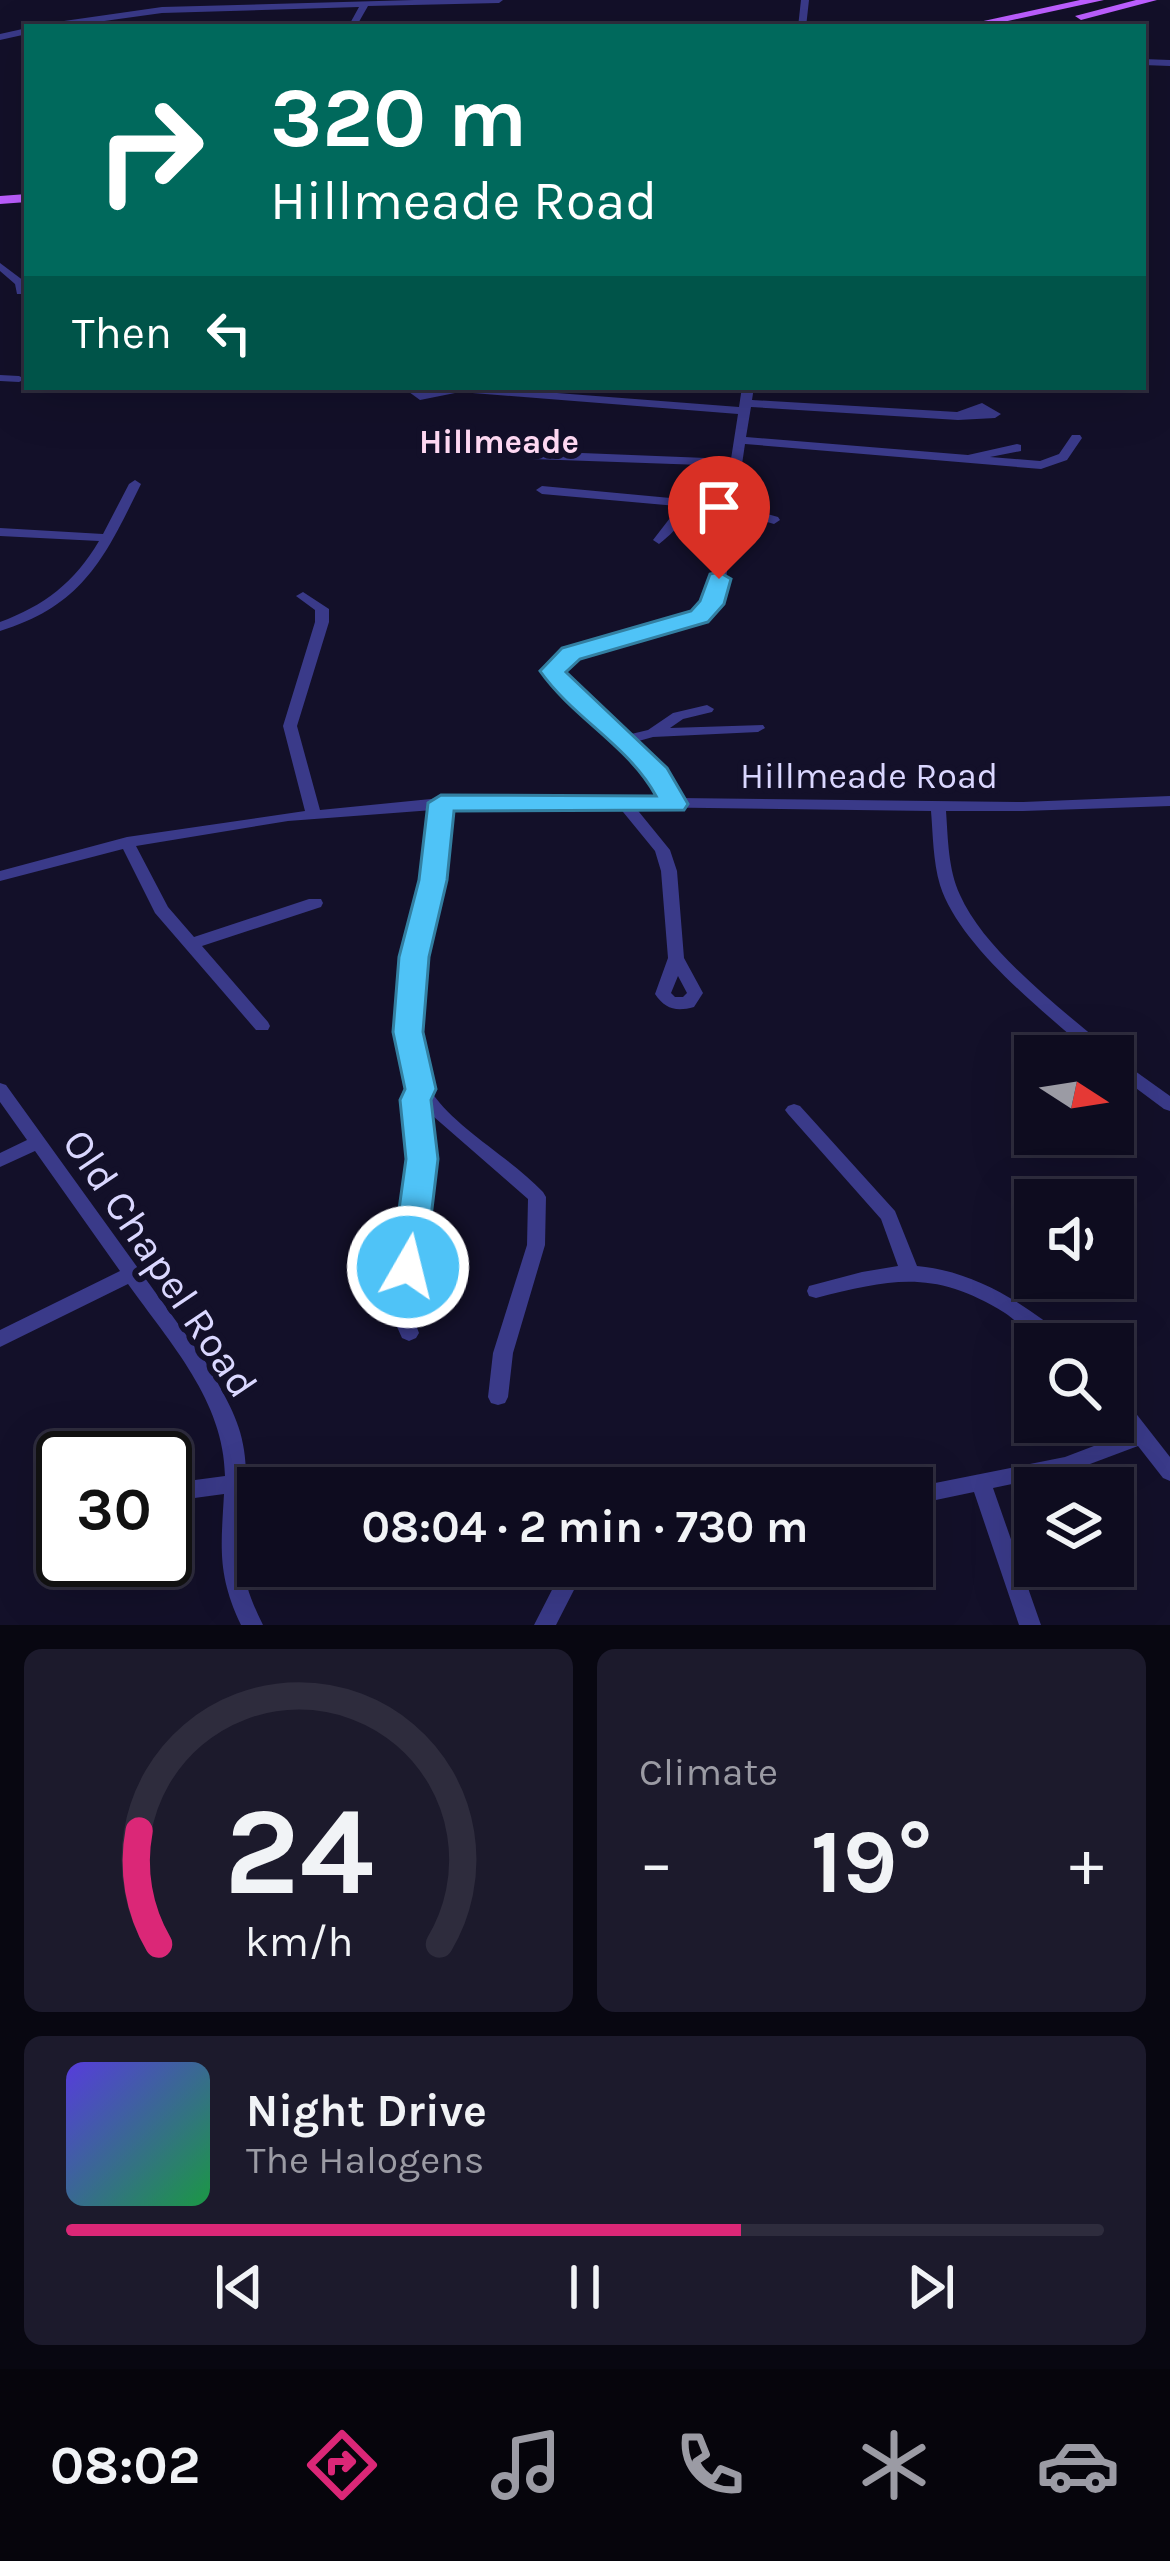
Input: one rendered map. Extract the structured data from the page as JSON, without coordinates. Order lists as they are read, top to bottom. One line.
{"streets":{"street":["Hillmeade Road","Old Chapel Road"]},"districts":["Hillmeade"],"north":"right","page":{"turn":["320 m","Hillmeade Road"],"then":"Then","limit":"30","trip":"08:04 · 2 min · 730 m","tile":"Climate","heat":["−","19°","+"],"song":["Night Drive","The Halogens"],"tabs":"08:02","gauge":["24","km/h"]}}
